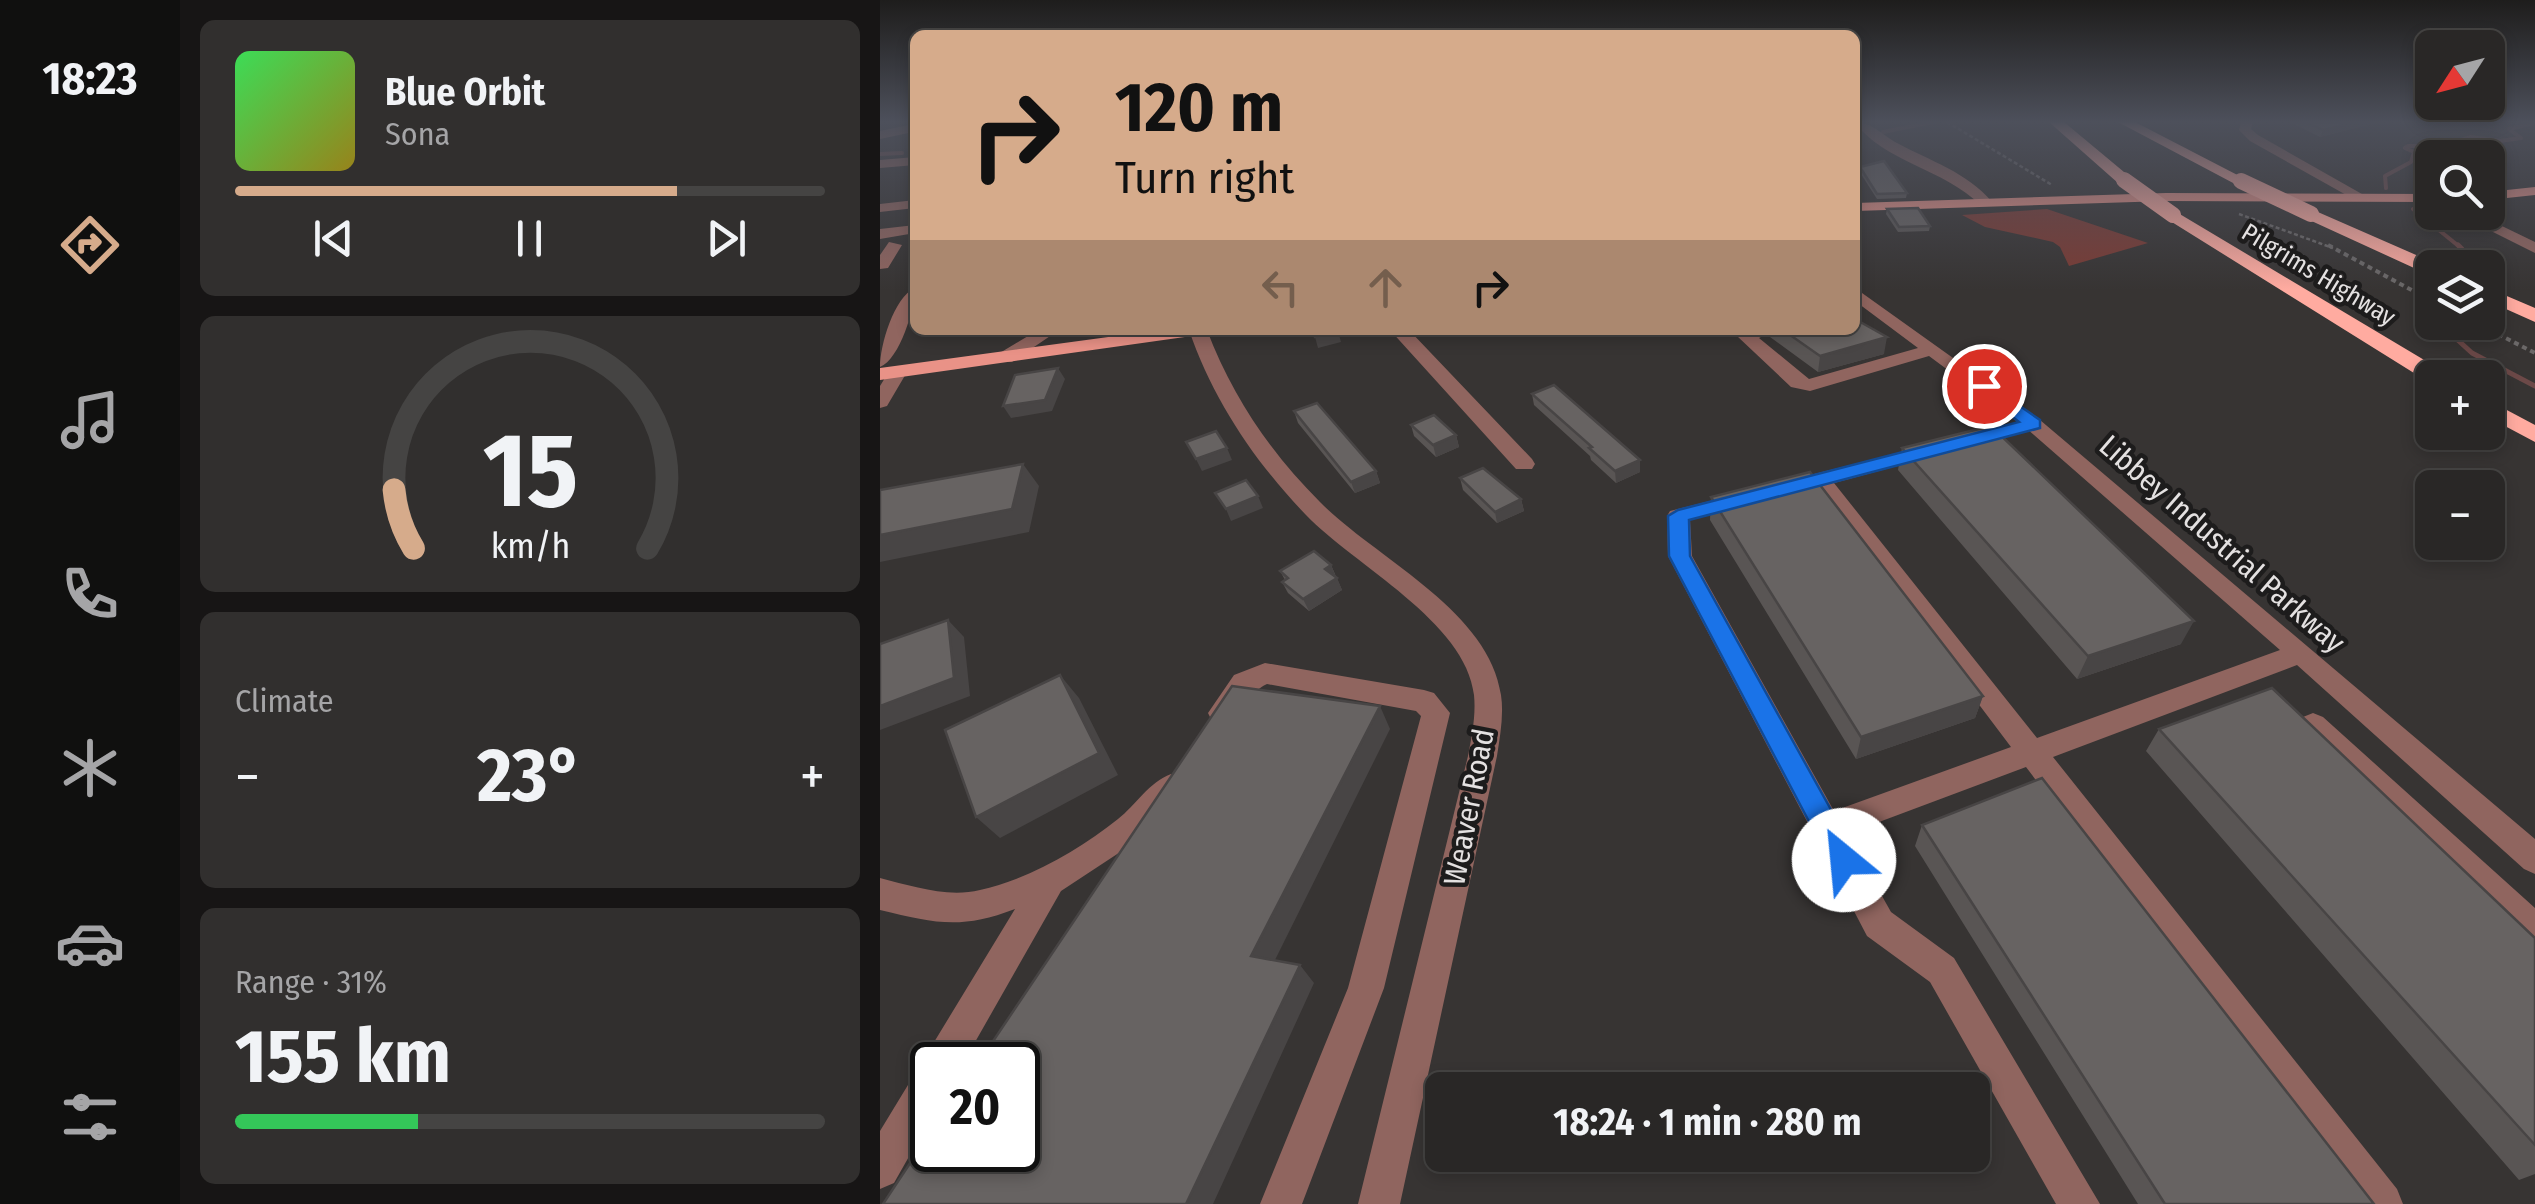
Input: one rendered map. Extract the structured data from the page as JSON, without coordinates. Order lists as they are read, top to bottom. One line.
{"streets":{"highway":["Pilgrims Highway"],"street":["Libbey Industrial Parkway","Weaver Road"]},"north":"bottom left","page":{"tabs":"18:23","map_buttons":["+","−"],"turn":["120 m","Turn right"],"song":["Blue Orbit","Sona"],"tile":["Climate",["Range · 31%","155 km"]],"heat":["−","23°","+"],"limit":"20","trip":"18:24 · 1 min · 280 m","gauge":["15","km/h"]}}
